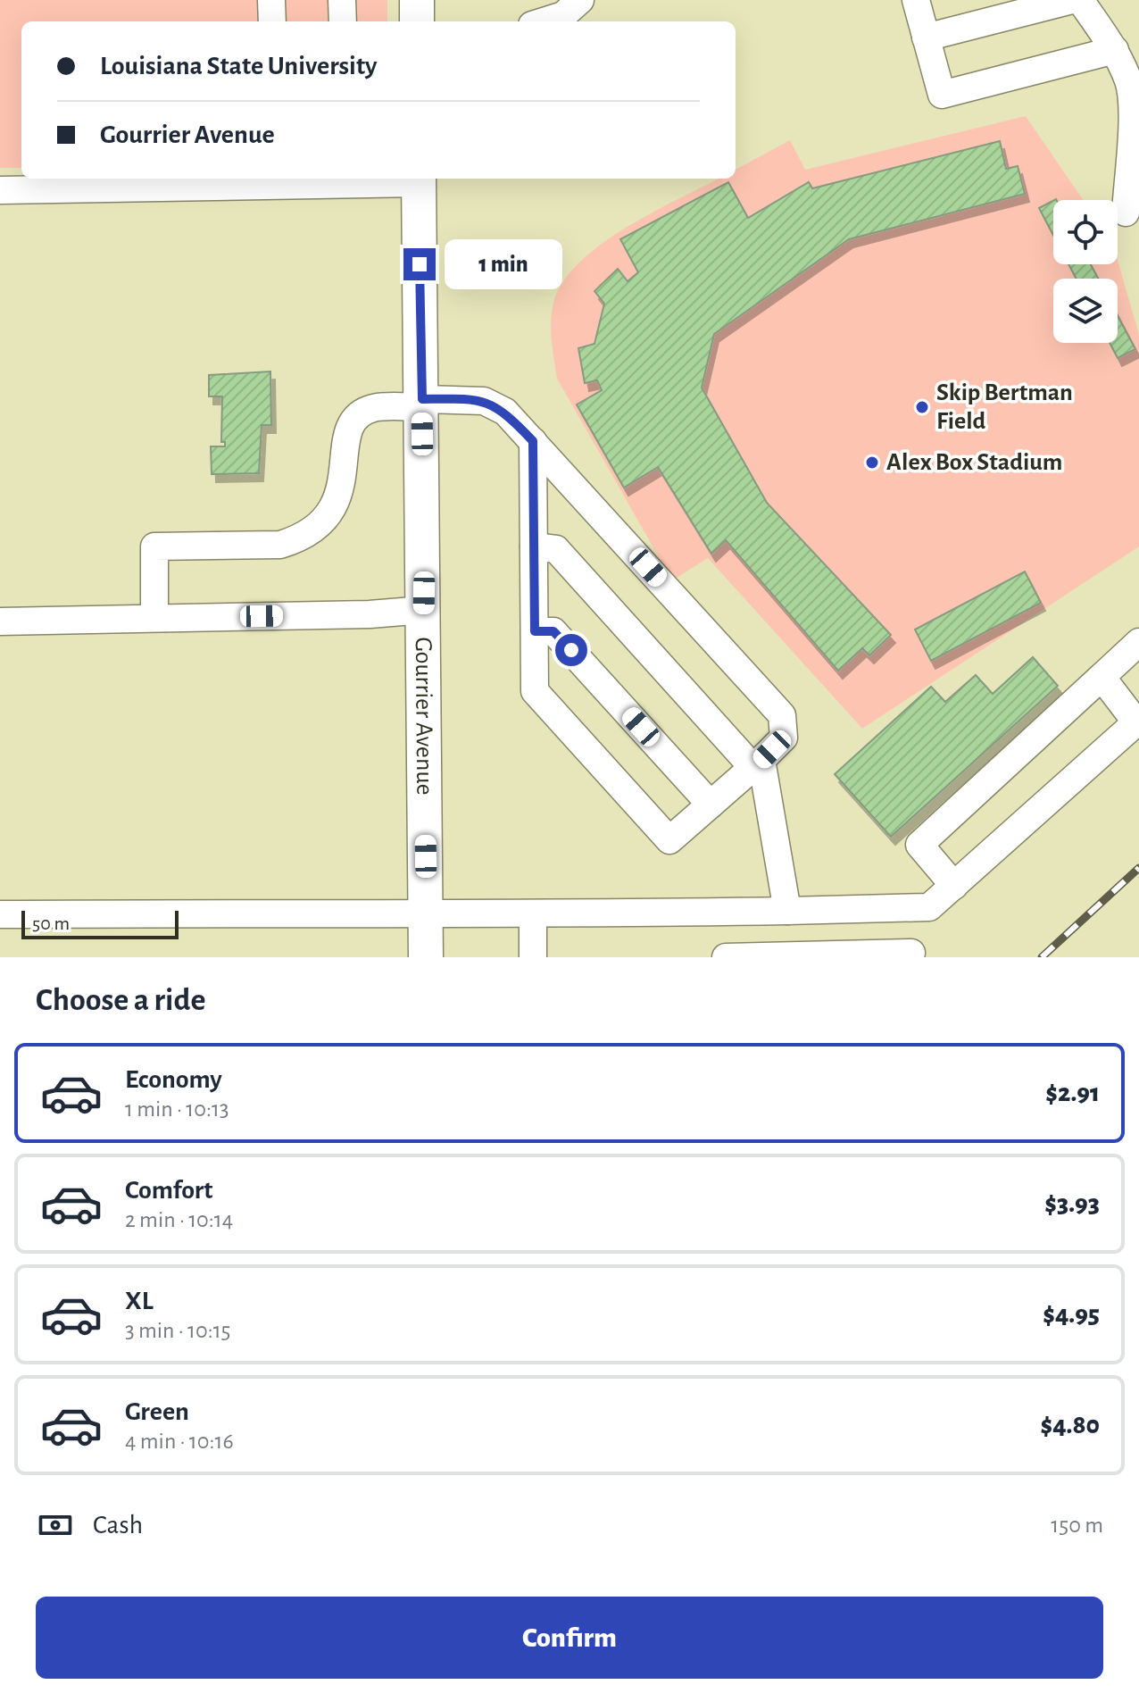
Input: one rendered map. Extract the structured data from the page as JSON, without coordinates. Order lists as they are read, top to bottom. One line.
{"streets":{"main road":["Gourrier Avenue"]},"places":["Skip Bertman Field","Alex Box Stadium"],"scale_bar":"50 m","page":{"banner":["Louisiana State University","Gourrier Avenue"],"bubble":"1 min","scale":"50 m","heading":"Choose a ride","list":[{"name":"Economy","note":"1 min · 10:13","value":"$2.91"},{"name":"Comfort","note":"2 min · 10:14","value":"$3.93"},{"name":"XL","note":"3 min · 10:15","value":"$4.95"},{"name":"Green","note":"4 min · 10:16","value":"$4.80"}],"pay":["Cash","150 m"],"buttons":"Confirm"}}
